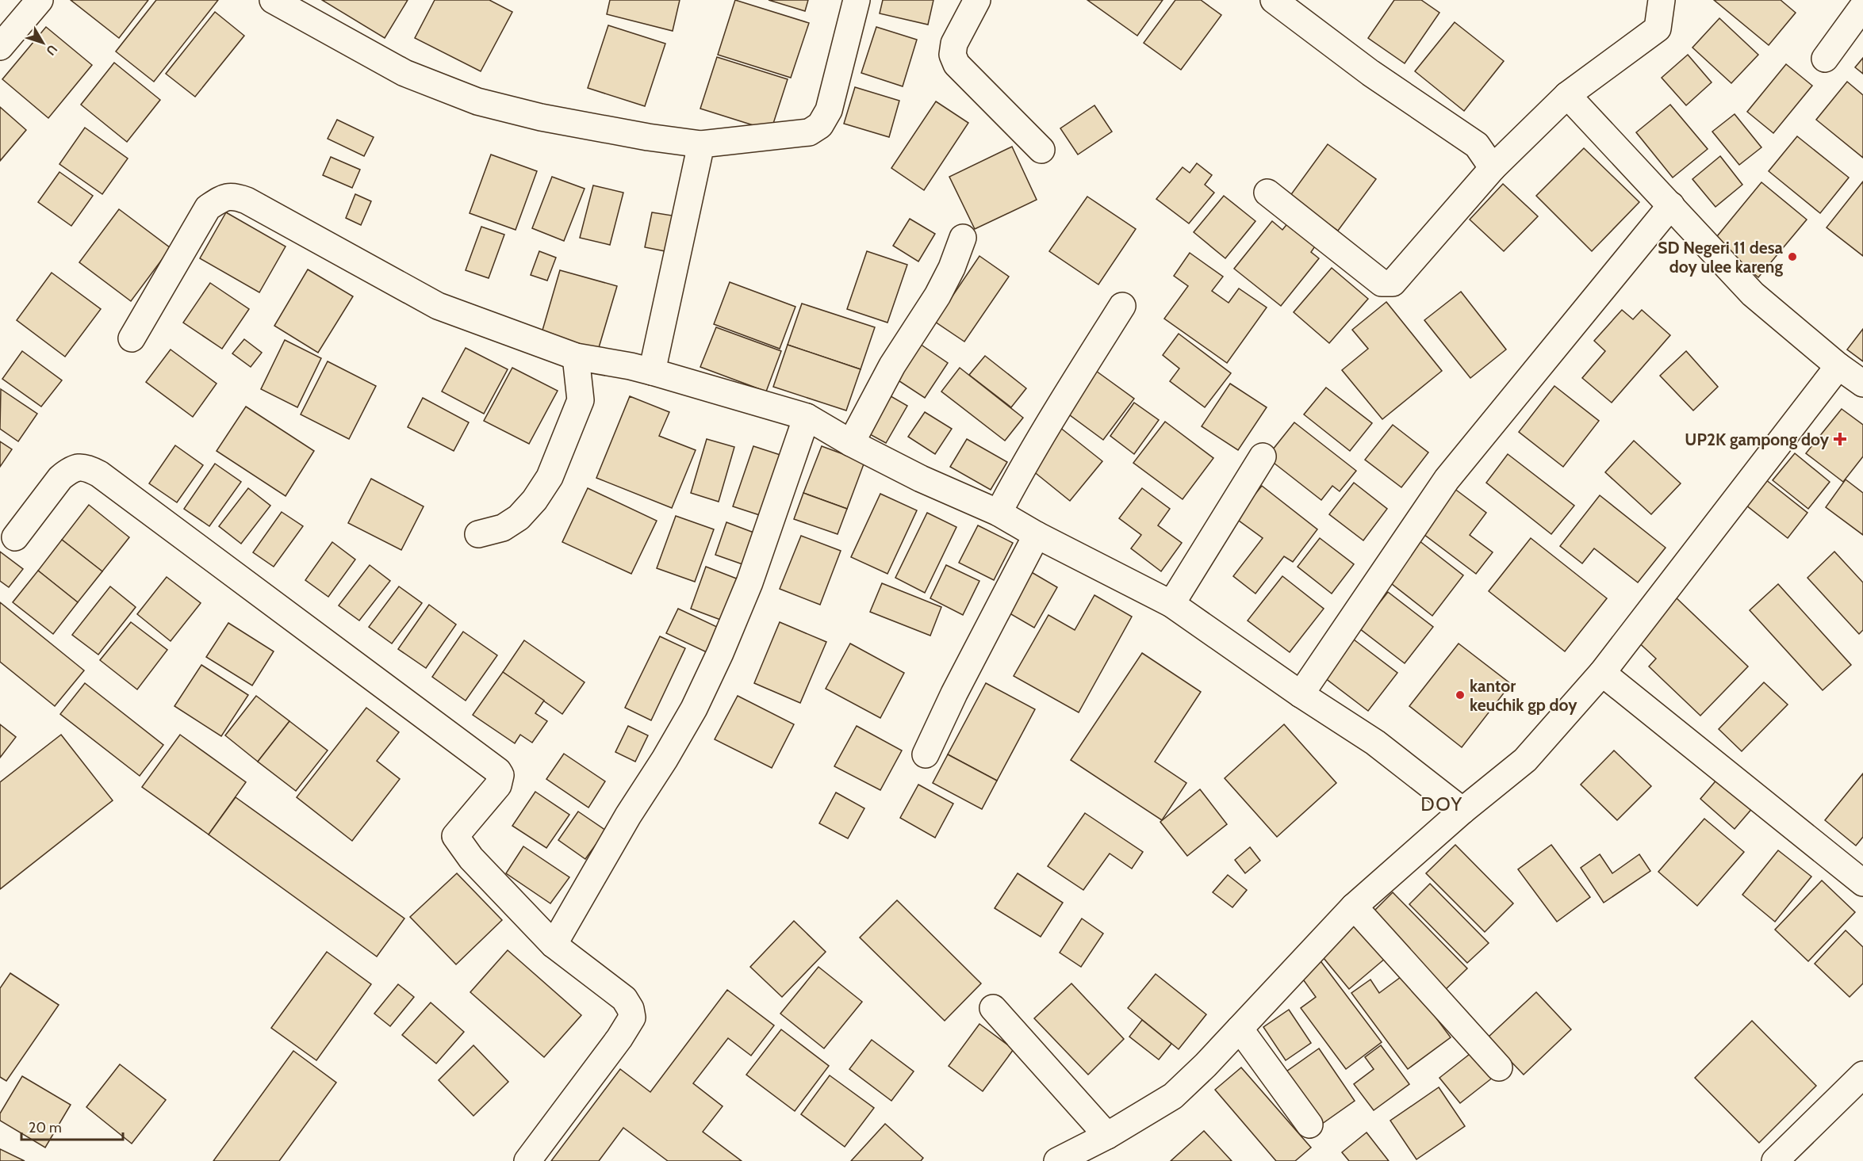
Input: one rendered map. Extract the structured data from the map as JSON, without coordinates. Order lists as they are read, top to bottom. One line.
{"districts":["DOY"],"places":{"other":["SD Negeri 11 desa doy ulee kareng","kantor keuchik gp doy"],"health":["UP2K gampong doy"]},"scale_bar":"20 m","north":"bottom right"}
